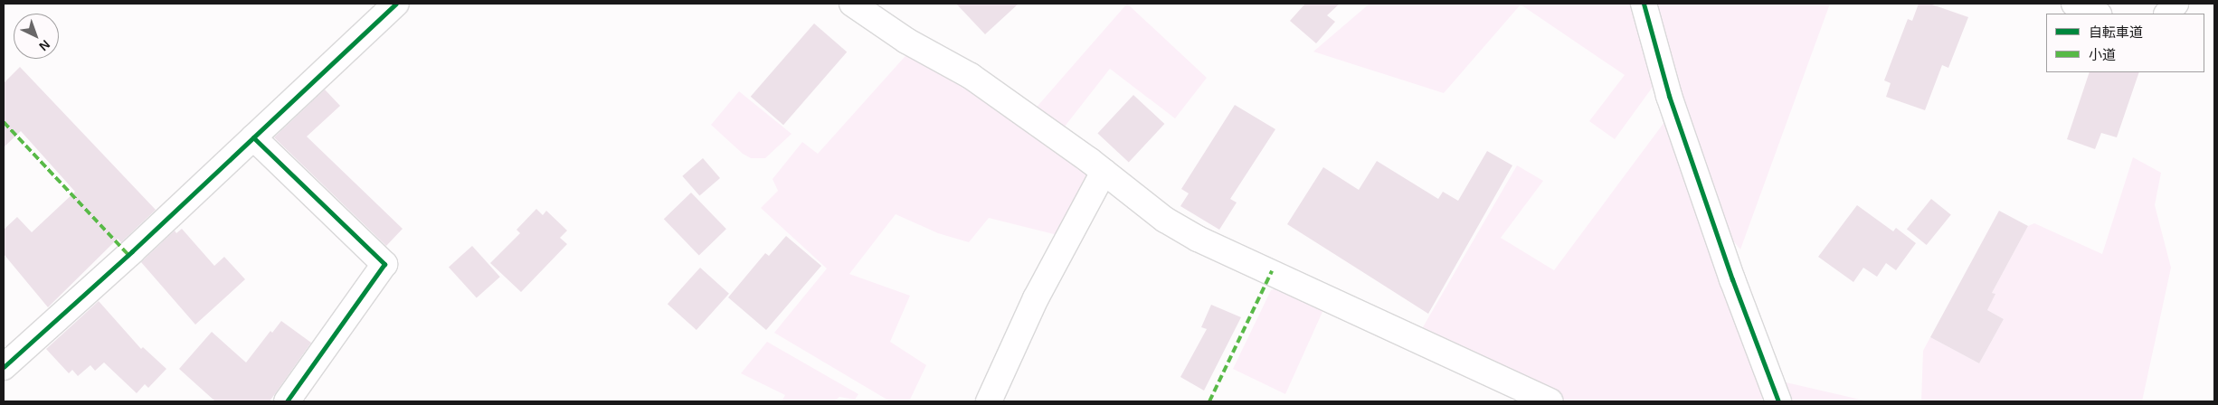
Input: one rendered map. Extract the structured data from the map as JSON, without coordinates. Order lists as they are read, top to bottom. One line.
{"legend":["自転車道","小道"],"north":"bottom right"}
